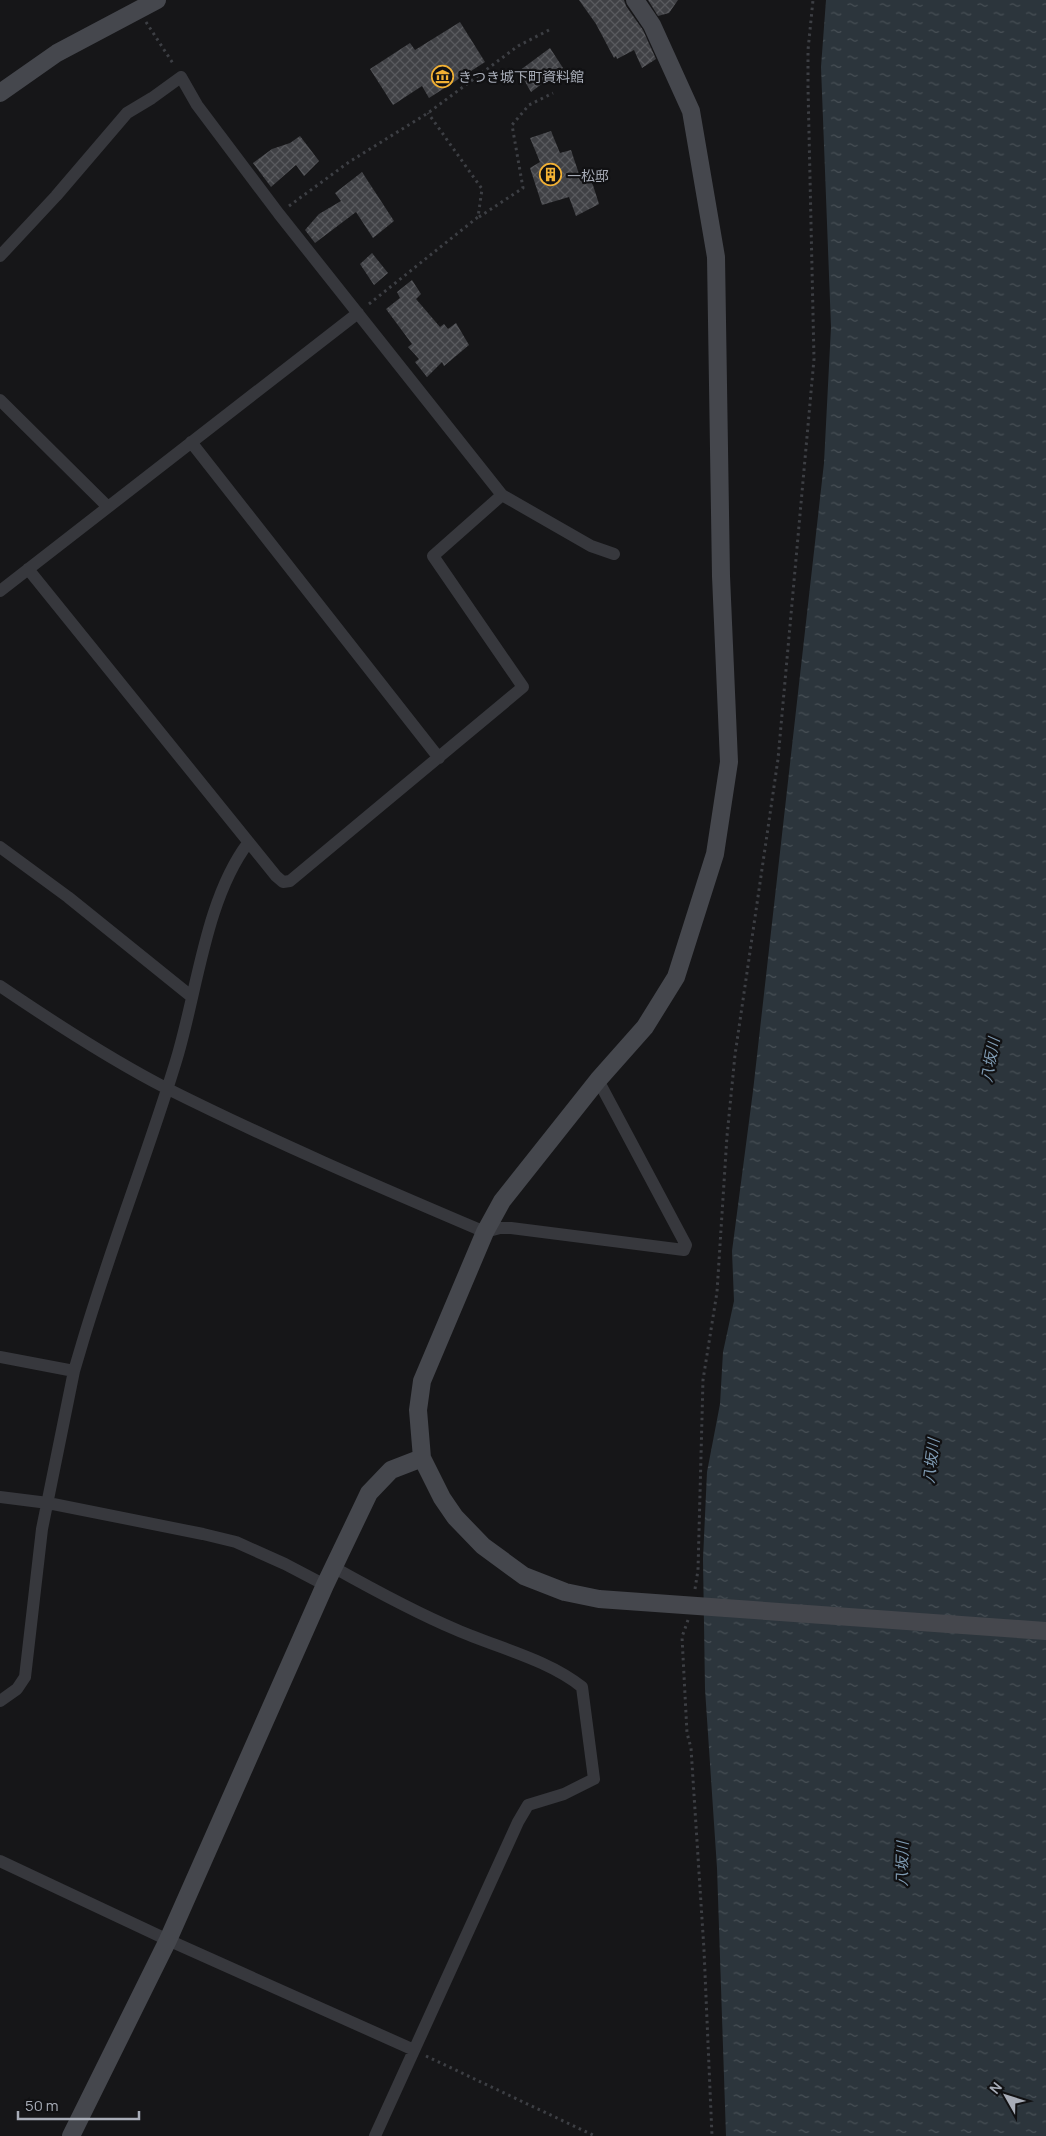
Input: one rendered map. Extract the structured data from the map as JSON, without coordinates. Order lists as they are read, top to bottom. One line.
{"water":["八坂川"],"places":{"museum":["きつき城下町資料館"],"building":["一松邸"]},"scale_bar":"50 m","north":"top left"}
